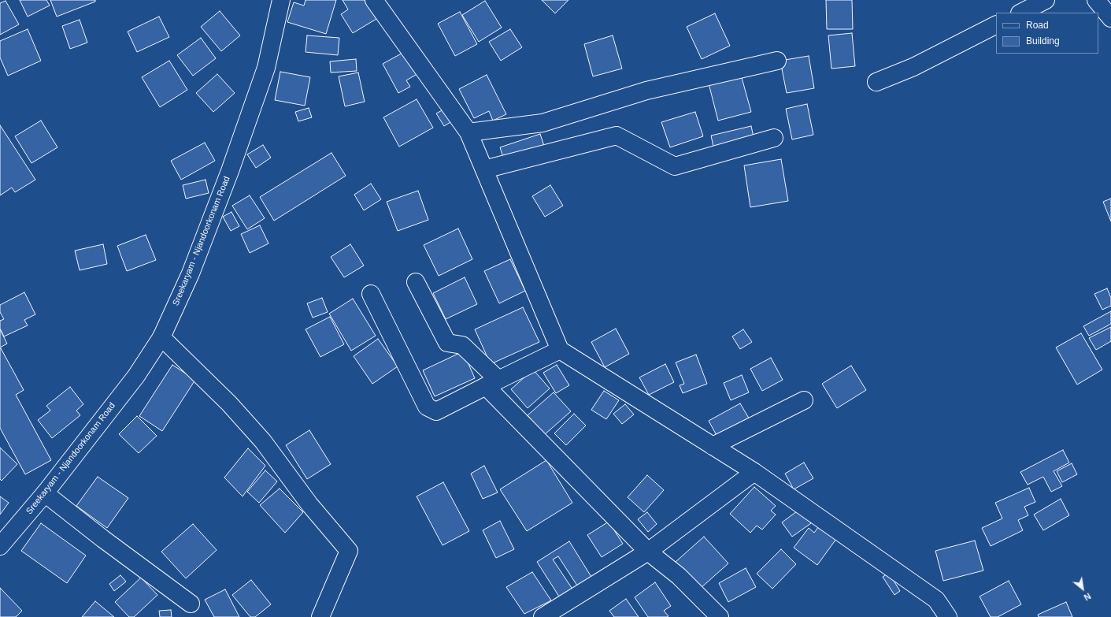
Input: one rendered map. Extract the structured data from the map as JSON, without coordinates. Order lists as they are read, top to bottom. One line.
{"streets":{"street":["Sreekaryam - Njandoorkonam Road"]},"legend":["Road","Building"],"north":"bottom right"}
